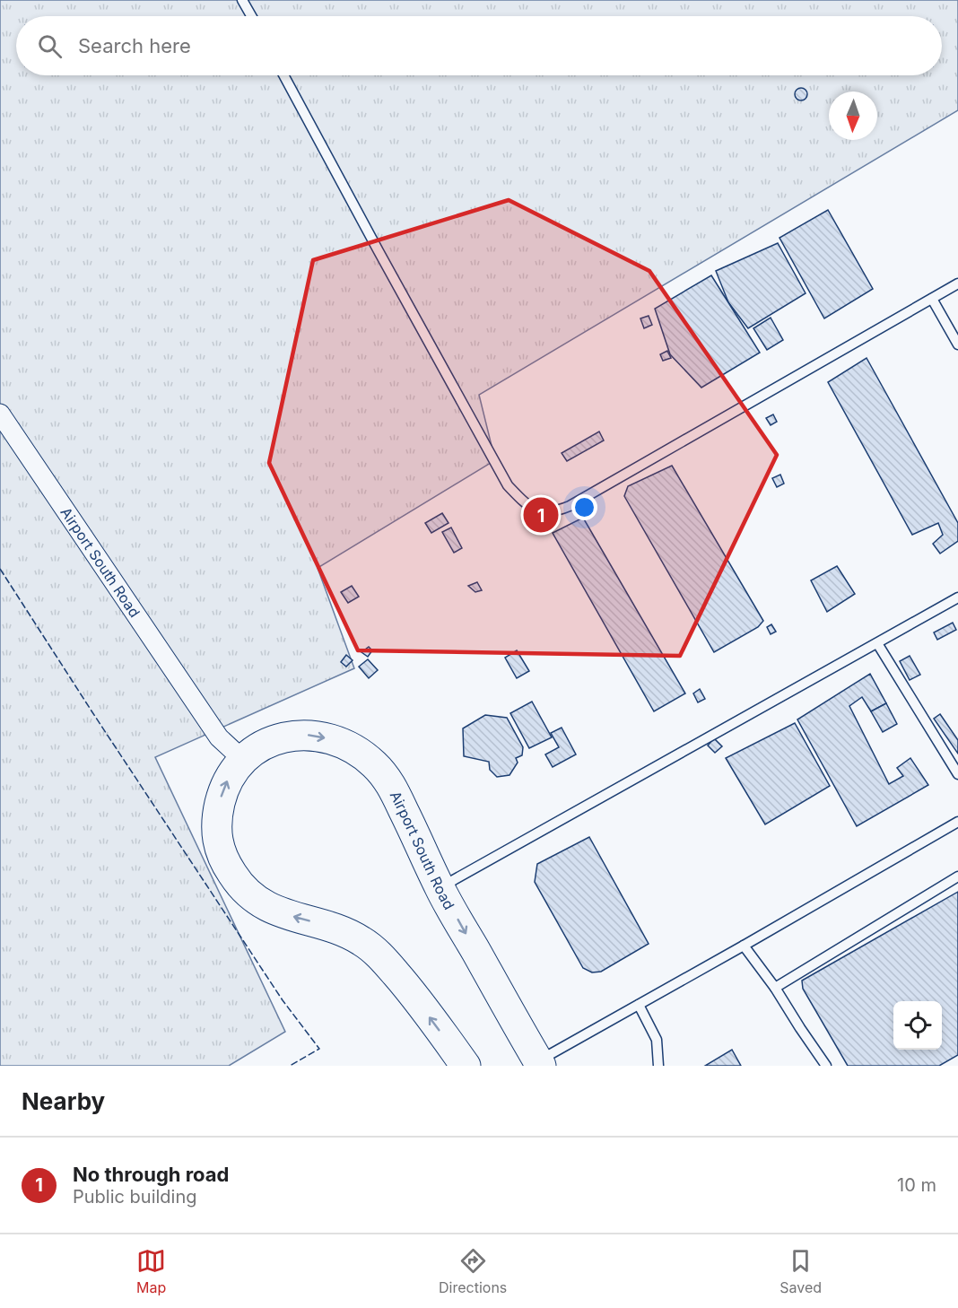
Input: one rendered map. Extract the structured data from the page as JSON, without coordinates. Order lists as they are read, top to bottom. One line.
{"streets":{"main road":["Airport South Road"]},"one_way":["Airport South Road"],"north":"bottom","page":{"search":"Search here","pins":"1","heading":"Nearby","list":[{"mark":"1","name":"No through road","note":"Public building","value":"10 m"}],"nav":["Map","Directions","Saved"]}}
